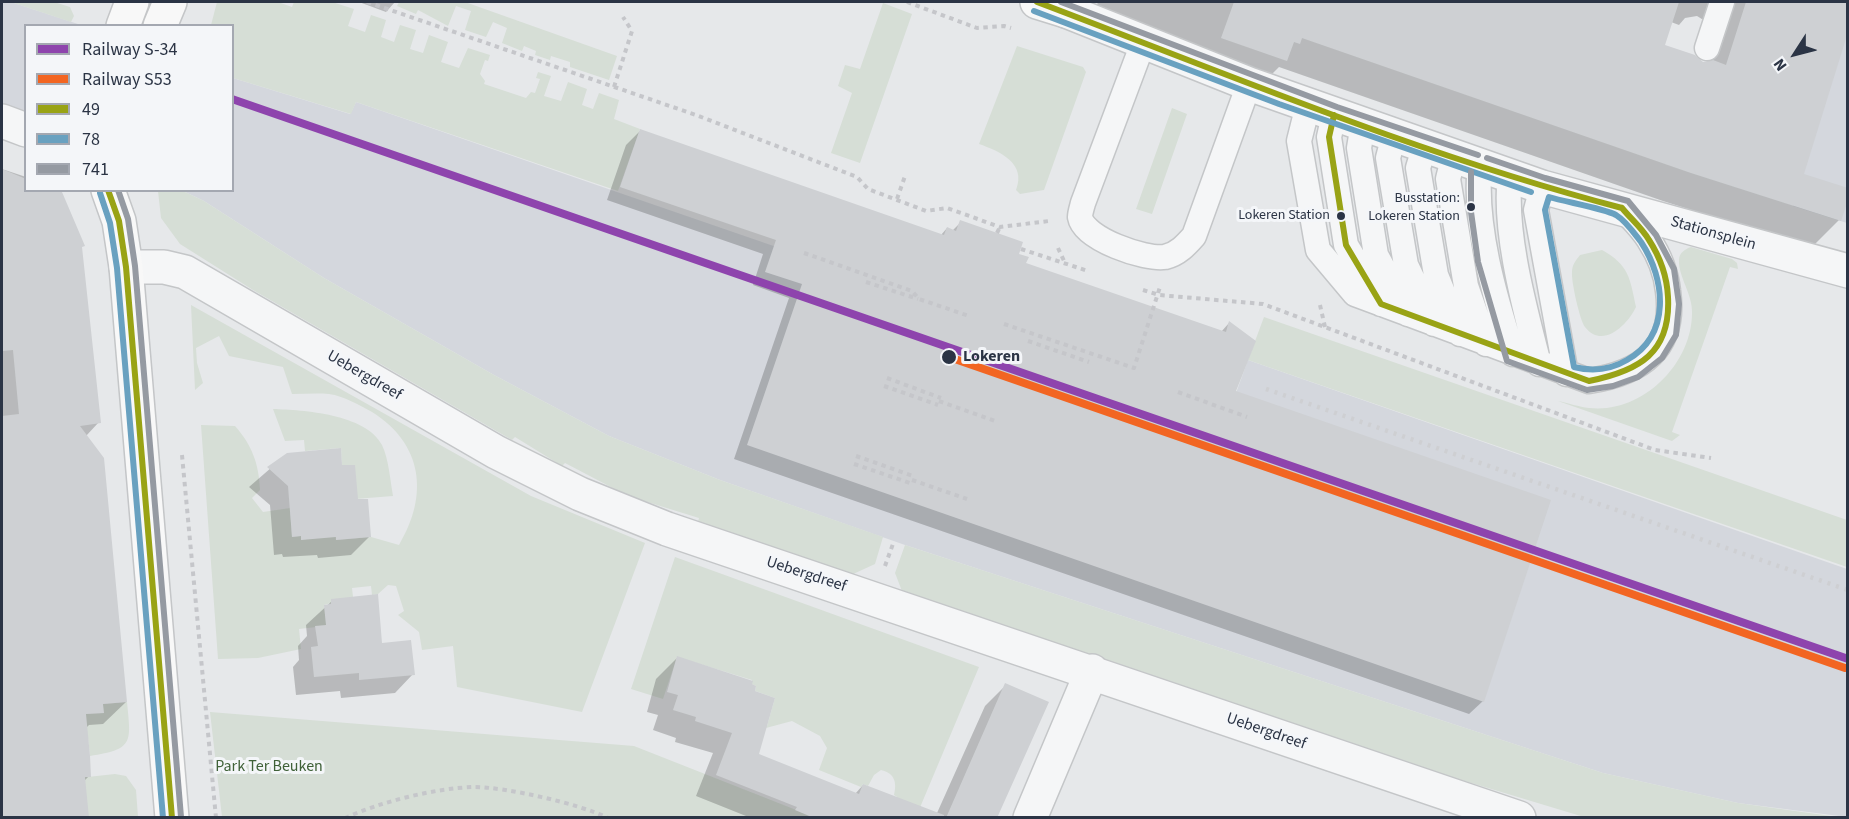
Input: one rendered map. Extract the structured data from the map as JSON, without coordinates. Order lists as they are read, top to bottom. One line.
{"streets":{"street":["Stationsplein","Uebergdreef"]},"parks":["Park Ter Beuken"],"places":["Busstation: Lokeren Station","Lokeren Station","Lokeren"],"lines":["transit line 49","transit line 741","transit line 78","rail line S-34","rail line S53"],"legend":["Railway S-34","Railway S53","49","78","741"],"north":"bottom left"}
